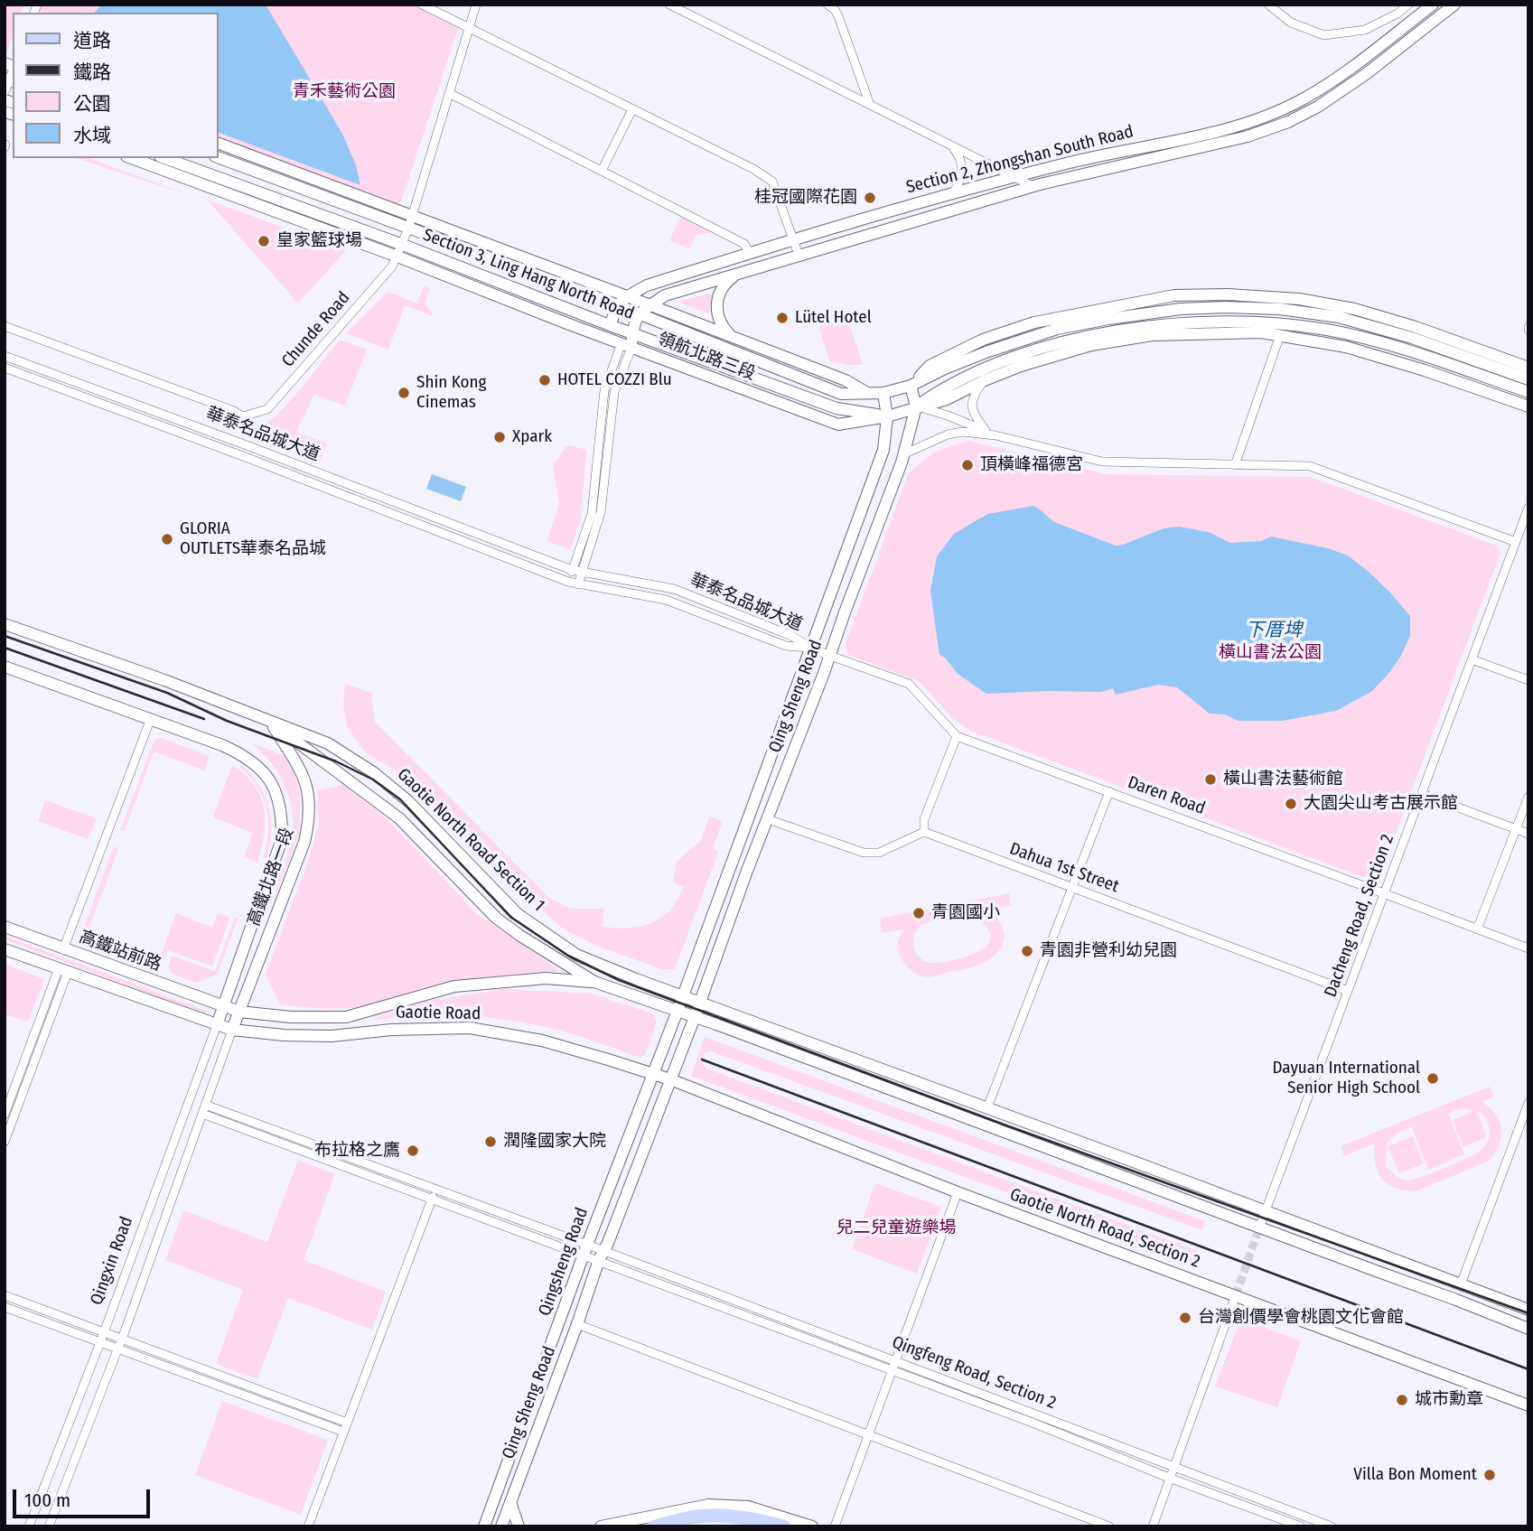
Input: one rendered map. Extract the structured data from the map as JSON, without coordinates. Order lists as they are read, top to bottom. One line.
{"streets":{"street":["Section 2, Zhongshan South Road","Section 3, Ling Hang North Road","Chunde Road","領航北路三段","華泰名品城大道","Qing Sheng Road","Daren Road","Gaotie North Road Section 1","Dahua 1st Street","高鐵北路一段","Dacheng Road, Section 2","高鐵站前路","Gaotie Road","Gaotie North Road, Section 2","Qingxin Road","Qingsheng Road","Qingfeng Road, Section 2"]},"crossings":[["Section 2, Zhongshan South Road","Section 3, Ling Hang North Road"],["Section 2, Zhongshan South Road","領航北路三段"],["Section 3, Ling Hang North Road","Chunde Road"],["Section 3, Ling Hang North Road","領航北路三段"],["Section 3, Ling Hang North Road","Qing Sheng Road"],["Chunde Road","領航北路三段"],["領航北路三段","Qing Sheng Road"],["華泰名品城大道","Qing Sheng Road"],["華泰名品城大道","Daren Road"],["Qing Sheng Road","Daren Road"],["Qing Sheng Road","Gaotie North Road Section 1"],["Qing Sheng Road","Gaotie North Road, Section 2"],["Qing Sheng Road","Qingsheng Road"],["Qing Sheng Road","Qingfeng Road, Section 2"],["Daren Road","Dacheng Road, Section 2"],["Gaotie North Road Section 1","高鐵北路一段"],["Gaotie North Road Section 1","Gaotie Road"],["Gaotie North Road Section 1","Qingsheng Road"],["Dahua 1st Street","Dacheng Road, Section 2"],["高鐵北路一段","高鐵站前路"],["高鐵北路一段","Gaotie Road"],["高鐵北路一段","Qingxin Road"],["高鐵站前路","Qingxin Road"],["Gaotie Road","Qingxin Road"],["Gaotie Road","Qingsheng Road"]],"water":["下厝埤"],"parks":["青禾藝術公園","橫山書法公園","兒二兒童遊樂場"],"places":["桂冠國際花園","皇家籃球場","Lütel Hotel","HOTEL COZZI Blu","Shin Kong Cinemas","Xpark","頂橫峰福德宮","GLORIA OUTLETS華泰名品城","橫山書法藝術館","大園尖山考古展示館","青園國小","青園非營利幼兒園","Dayuan International Senior High School","潤隆國家大院","布拉格之鷹","台灣創價學會桃園文化會館","城市勳章","Villa Bon Moment"],"legend":["道路","鐵路","公園","水域"],"scale_bar":"100 m"}
